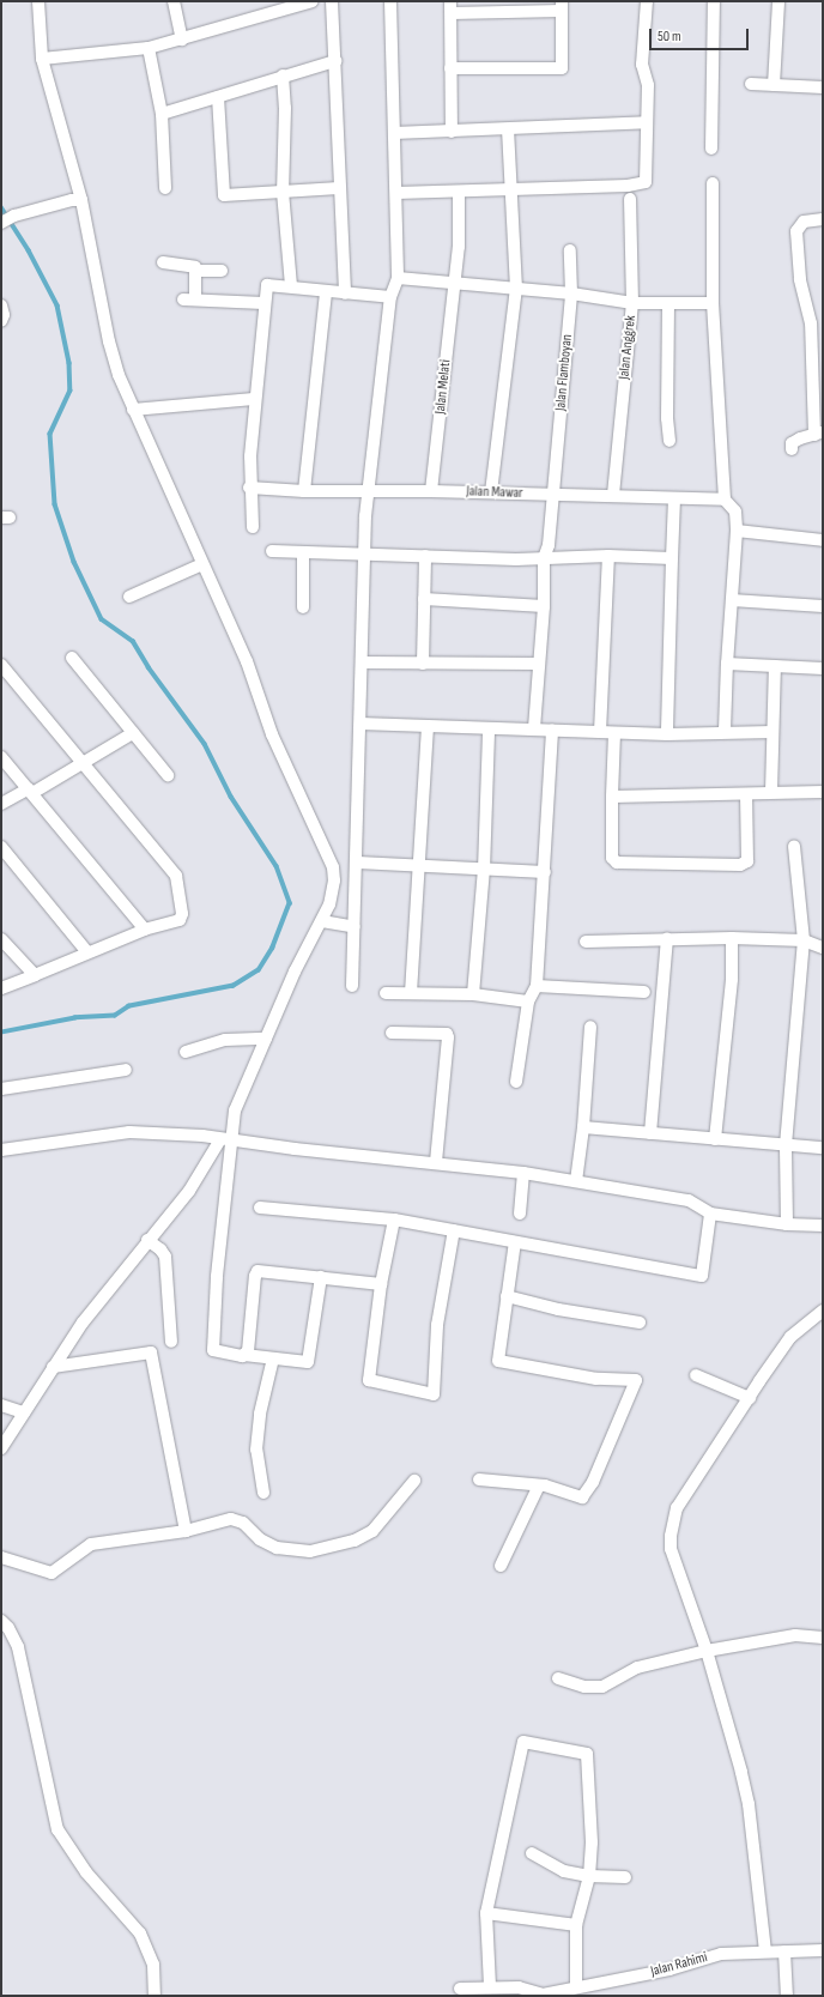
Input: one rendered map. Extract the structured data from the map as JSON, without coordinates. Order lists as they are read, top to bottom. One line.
{"streets":{"street":["Jalan Anggrek","Jalan Flamboyan","Jalan Melati","Jalan Mawar","Jalan Rahimi"]},"crossings":[["Jalan Anggrek","Jalan Mawar"],["Jalan Flamboyan","Jalan Mawar"],["Jalan Melati","Jalan Mawar"]],"scale_bar":"50 m"}
